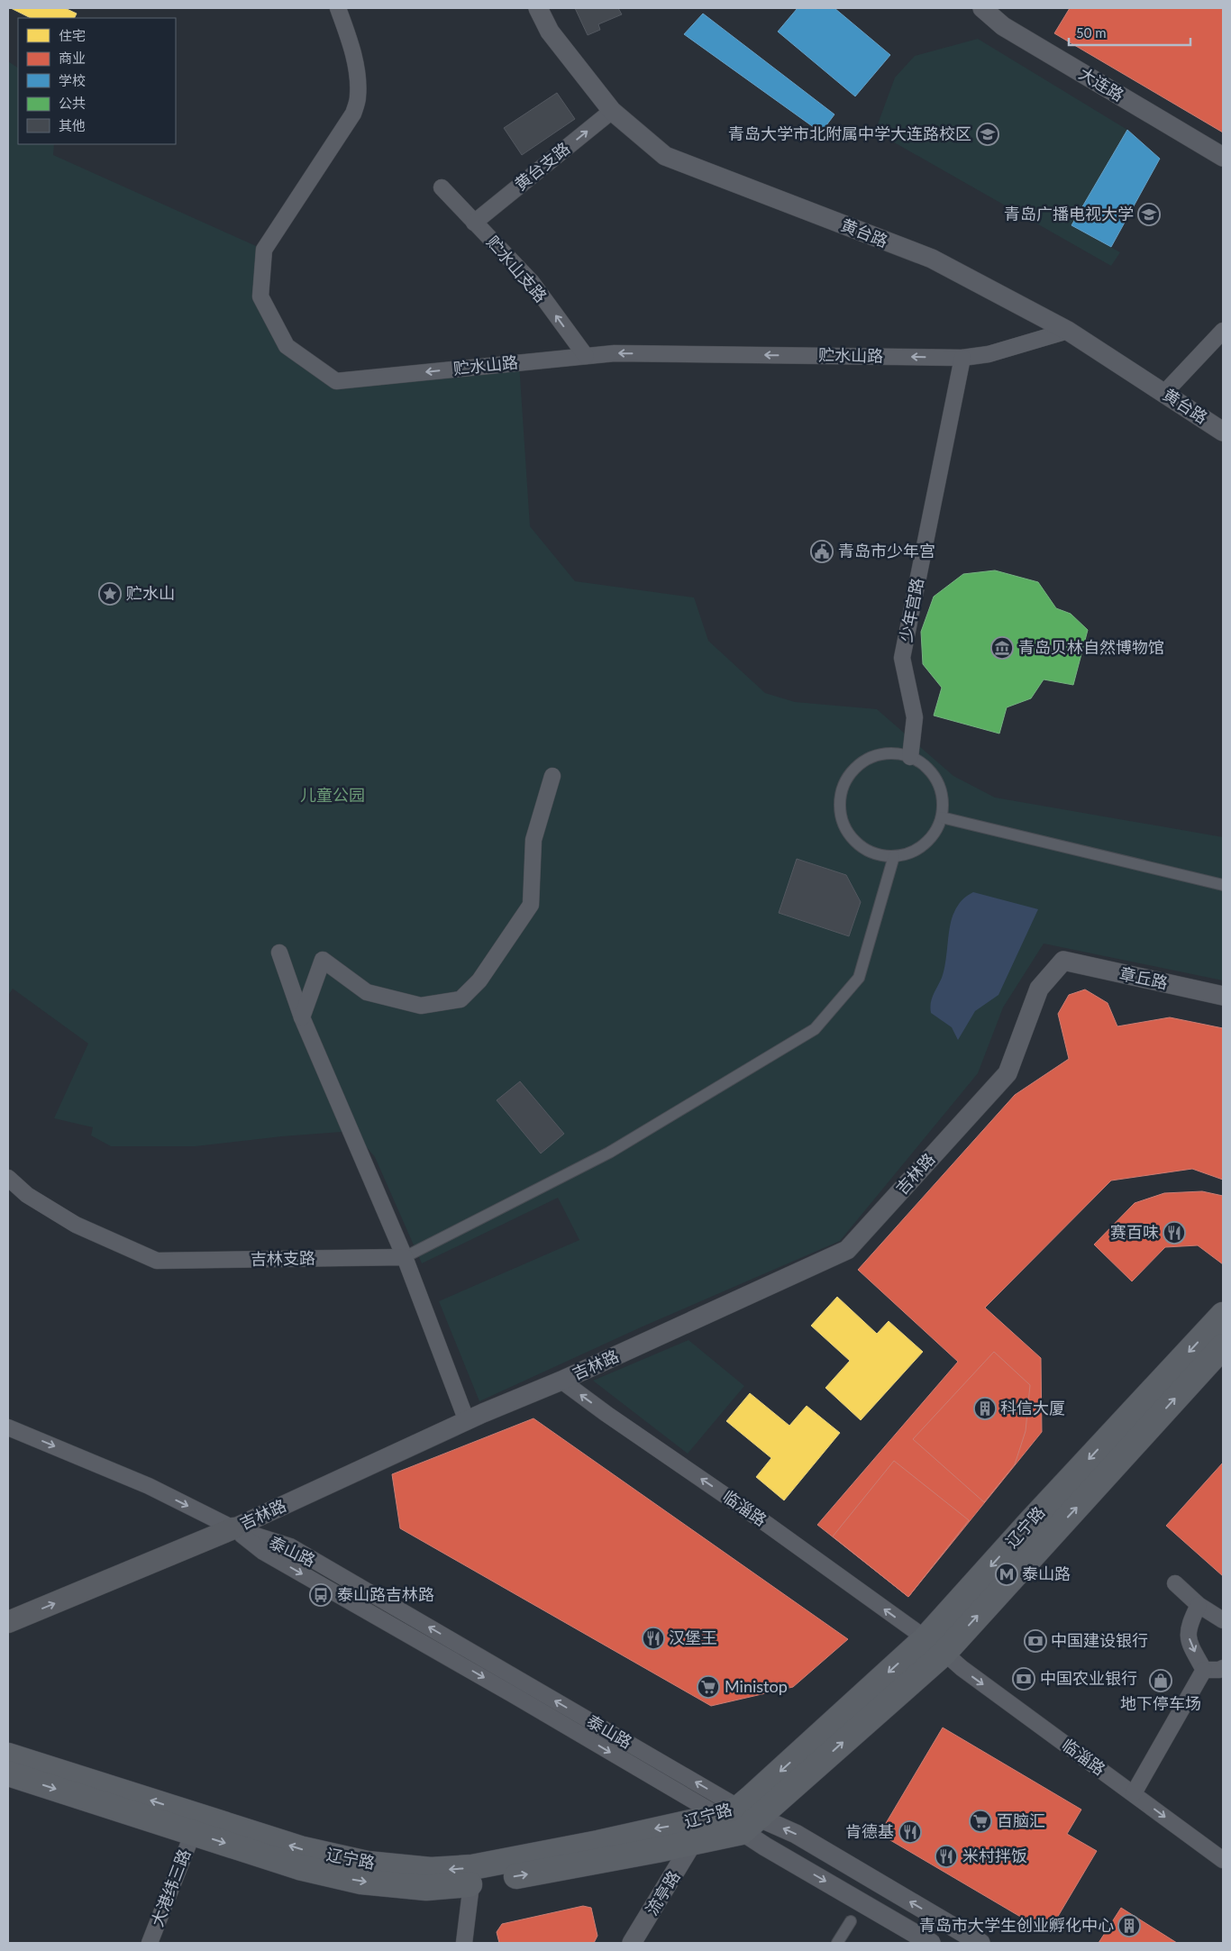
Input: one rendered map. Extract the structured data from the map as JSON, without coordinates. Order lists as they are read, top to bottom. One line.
{"streets":{"main road":["吉林路","辽宁路"],"street":["大连路","黄台支路","黄台路","贮水山支路","贮水山路","少年宫路","章丘路","吉林支路","临淄路","泰山路","大港纬三路","流亭路"]},"crossings":[["黄台支路","黄台路"],["黄台支路","贮水山支路"],["黄台路","贮水山路"],["贮水山支路","贮水山路"],["贮水山路","少年宫路"],["章丘路","吉林路"],["吉林路","临淄路"],["吉林路","泰山路"],["临淄路","辽宁路"],["辽宁路","泰山路"],["辽宁路","大港纬三路"],["辽宁路","流亭路"]],"one_way":["黄台支路","贮水山支路"],"parks":["儿童公园"],"places":{"school or university":["青岛大学市北附属中学大连路校区","青岛广播电视大学"],"public building":["青岛市少年宫"],"place":["贮水山"],"museum":["青岛贝林自然博物馆"],"restaurant":["赛百味","汉堡王","肯德基","米村拌饭"],"building":["科信大厦","青岛市大学生创业孵化中心"],"metro station":["泰山路"],"bus stop":["泰山路吉林路"],"bank":["中国建设银行","中国农业银行"],"shop":["地下停车场"],"supermarket":["Ministop","百脑汇"]},"legend":["住宅","商业","学校","公共","其他"],"scale_bar":"50 m"}
